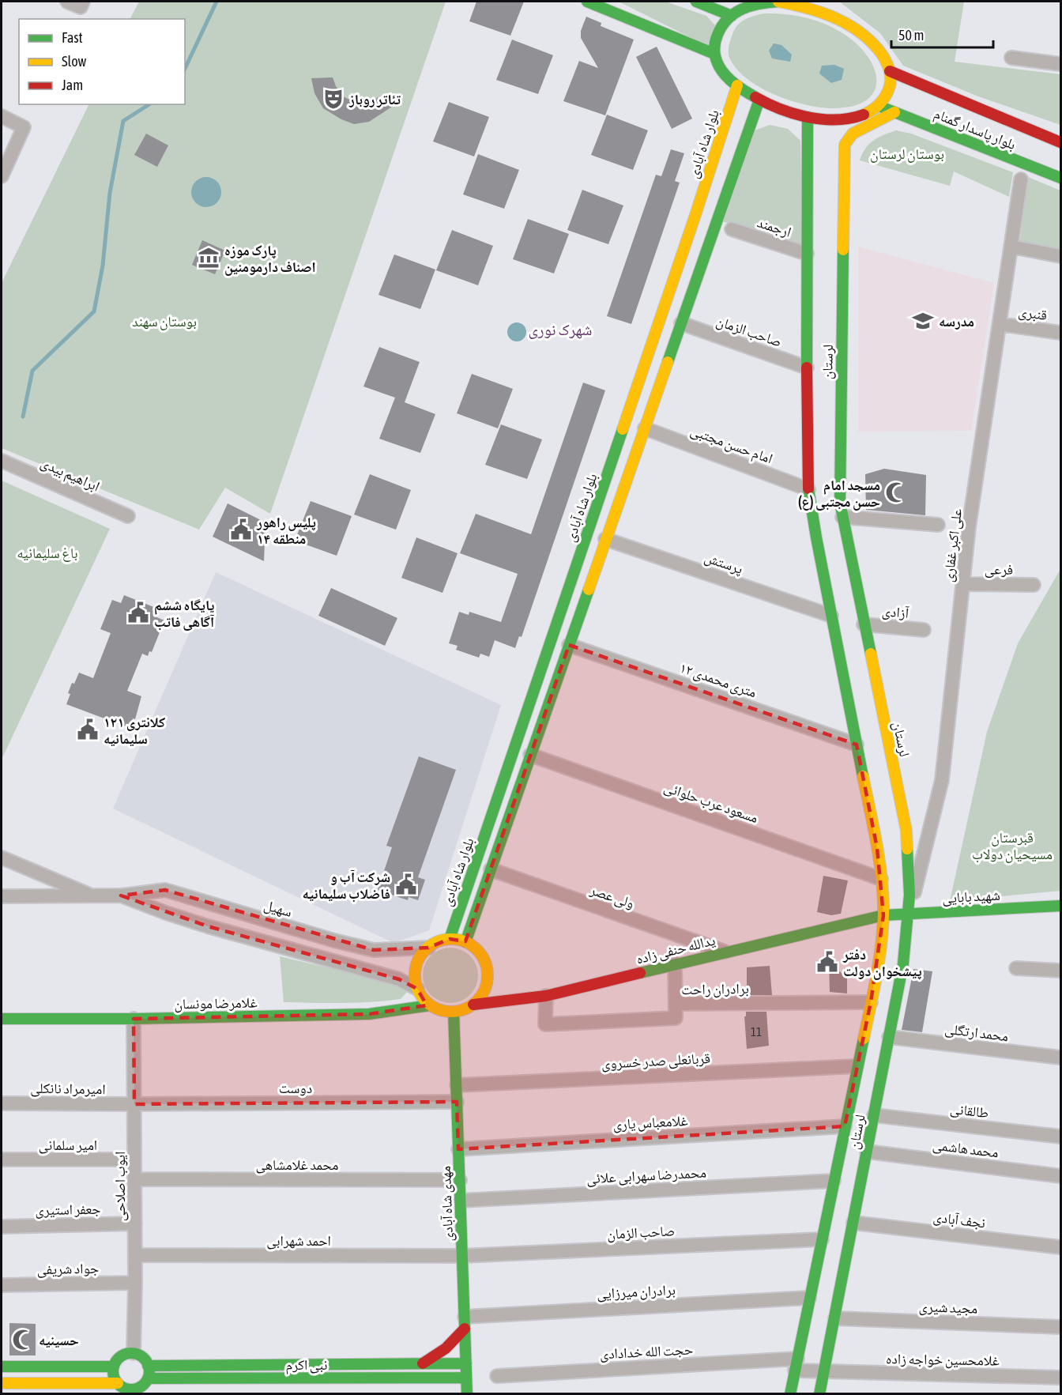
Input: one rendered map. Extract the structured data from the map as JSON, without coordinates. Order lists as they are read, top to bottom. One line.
{"streets":{"street":["بلوار پاسدار گمنام","بلوار شاه آبادی","ارجمند","قنبری","صاحب الزمان","لرستان","امام حسن مجتبی","ابراهیم بیدی","علی اکبر غفاری","پرستش","فرعی","آزادی","۱۲ متری محمدی","مسعود عرب حلوائی","ولی عصر","شهید بابایی","سهیل","یدالله حنفی زاده","برادران راحت","غلامرضا مونسان","محمد ارتگلی","قربانعلی صدر خسروی","دوست","امیرمراد نانکلی","طالقانی","غلامعباس یاری","امیر سلمانی","محمد هاشمی","محمد غلامشاهی","محمدرضا سهرابی علائی","ایوب اصلاحی","مهدی شاه آبادی","جعفر استیری","نجف آبادی","احمد شهرابی","جواد شریفی","برادران میرزایی","مجید شیری","حجت الله خدادادی","غلامحسین خواجه زاده","نبی اکرم"]},"crossings":[["بلوار پاسدار گمنام","بلوار شاه آبادی"],["بلوار پاسدار گمنام","لرستان"],["بلوار شاه آبادی","لرستان"],["بلوار شاه آبادی","سهیل"],["بلوار شاه آبادی","یدالله حنفی زاده"],["بلوار شاه آبادی","غلامرضا مونسان"],["بلوار شاه آبادی","مهدی شاه آبادی"],["ارجمند","لرستان"],["قنبری","علی اکبر غفاری"],["صاحب الزمان","لرستان"],["صاحب الزمان","مهدی شاه آبادی"],["صاحب الزمان","احمد شهرابی"],["لرستان","امام حسن مجتبی"],["لرستان","علی اکبر غفاری"],["لرستان","پرستش"],["لرستان","آزادی"],["لرستان","۱۲ متری محمدی"],["لرستان","مسعود عرب حلوائی"],["لرستان","شهید بابایی"],["لرستان","یدالله حنفی زاده"],["لرستان","برادران راحت"],["لرستان","محمد ارتگلی"],["لرستان","قربانعلی صدر خسروی"],["لرستان","طالقانی"],["لرستان","غلامعباس یاری"],["لرستان","محمد هاشمی"],["لرستان","محمدرضا سهرابی علائی"],["لرستان","نجف آبادی"],["لرستان","برادران میرزایی"],["لرستان","مجید شیری"],["لرستان","حجت الله خدادادی"],["لرستان","غلامحسین خواجه زاده"],["علی اکبر غفاری","فرعی"],["علی اکبر غفاری","شهید بابایی"],["ولی عصر","یدالله حنفی زاده"],["شهید بابایی","یدالله حنفی زاده"],["سهیل","یدالله حنفی زاده"],["سهیل","غلامرضا مونسان"],["سهیل","مهدی شاه آبادی"],["یدالله حنفی زاده","برادران راحت"],["یدالله حنفی زاده","غلامرضا مونسان"],["یدالله حنفی زاده","مهدی شاه آبادی"],["غلامرضا مونسان","ایوب اصلاحی"],["غلامرضا مونسان","مهدی شاه آبادی"],["قربانعلی صدر خسروی","مهدی شاه آبادی"],["دوست","امیرمراد نانکلی"],["دوست","ایوب اصلاحی"],["دوست","مهدی شاه آبادی"],["امیرمراد نانکلی","ایوب اصلاحی"],["غلامعباس یاری","مهدی شاه آبادی"],["امیر سلمانی","ایوب اصلاحی"],["محمد غلامشاهی","ایوب اصلاحی"],["محمد غلامشاهی","مهدی شاه آبادی"],["محمدرضا سهرابی علائی","مهدی شاه آبادی"],["ایوب اصلاحی","جعفر استیری"],["ایوب اصلاحی","احمد شهرابی"],["ایوب اصلاحی","جواد شریفی"],["ایوب اصلاحی","نبی اکرم"],["مهدی شاه آبادی","احمد شهرابی"],["مهدی شاه آبادی","برادران میرزایی"],["مهدی شاه آبادی","نبی اکرم"],["حجت الله خدادادی","غلامحسین خواجه زاده"]],"districts":["شهرک نوری"],"parks":["بوستان لرستان","بوستان سهند","باغ سلیمانیه","قبرستان مسیحیان دولاب"],"places":{"theatre":["تئاتر روباز"],"museum":["پارک موزه اصناف دارمومنین"],"school or university":["مدرسه"],"mosque":["مسجد امام حسن مجتبی (ع)","حسینیه"],"public building":["پلیس راهور منطقه ۱۴","پایگاه ششم آگاهی فاتب","كلانتری ١٢١ سلیمانیه","شرکت آب و فاضلاب سلیمانیه","دفتر پیشخوان دولت"]},"house_numbers":["11"],"legend":["Fast","Slow","Jam"],"scale_bar":"50 m"}
